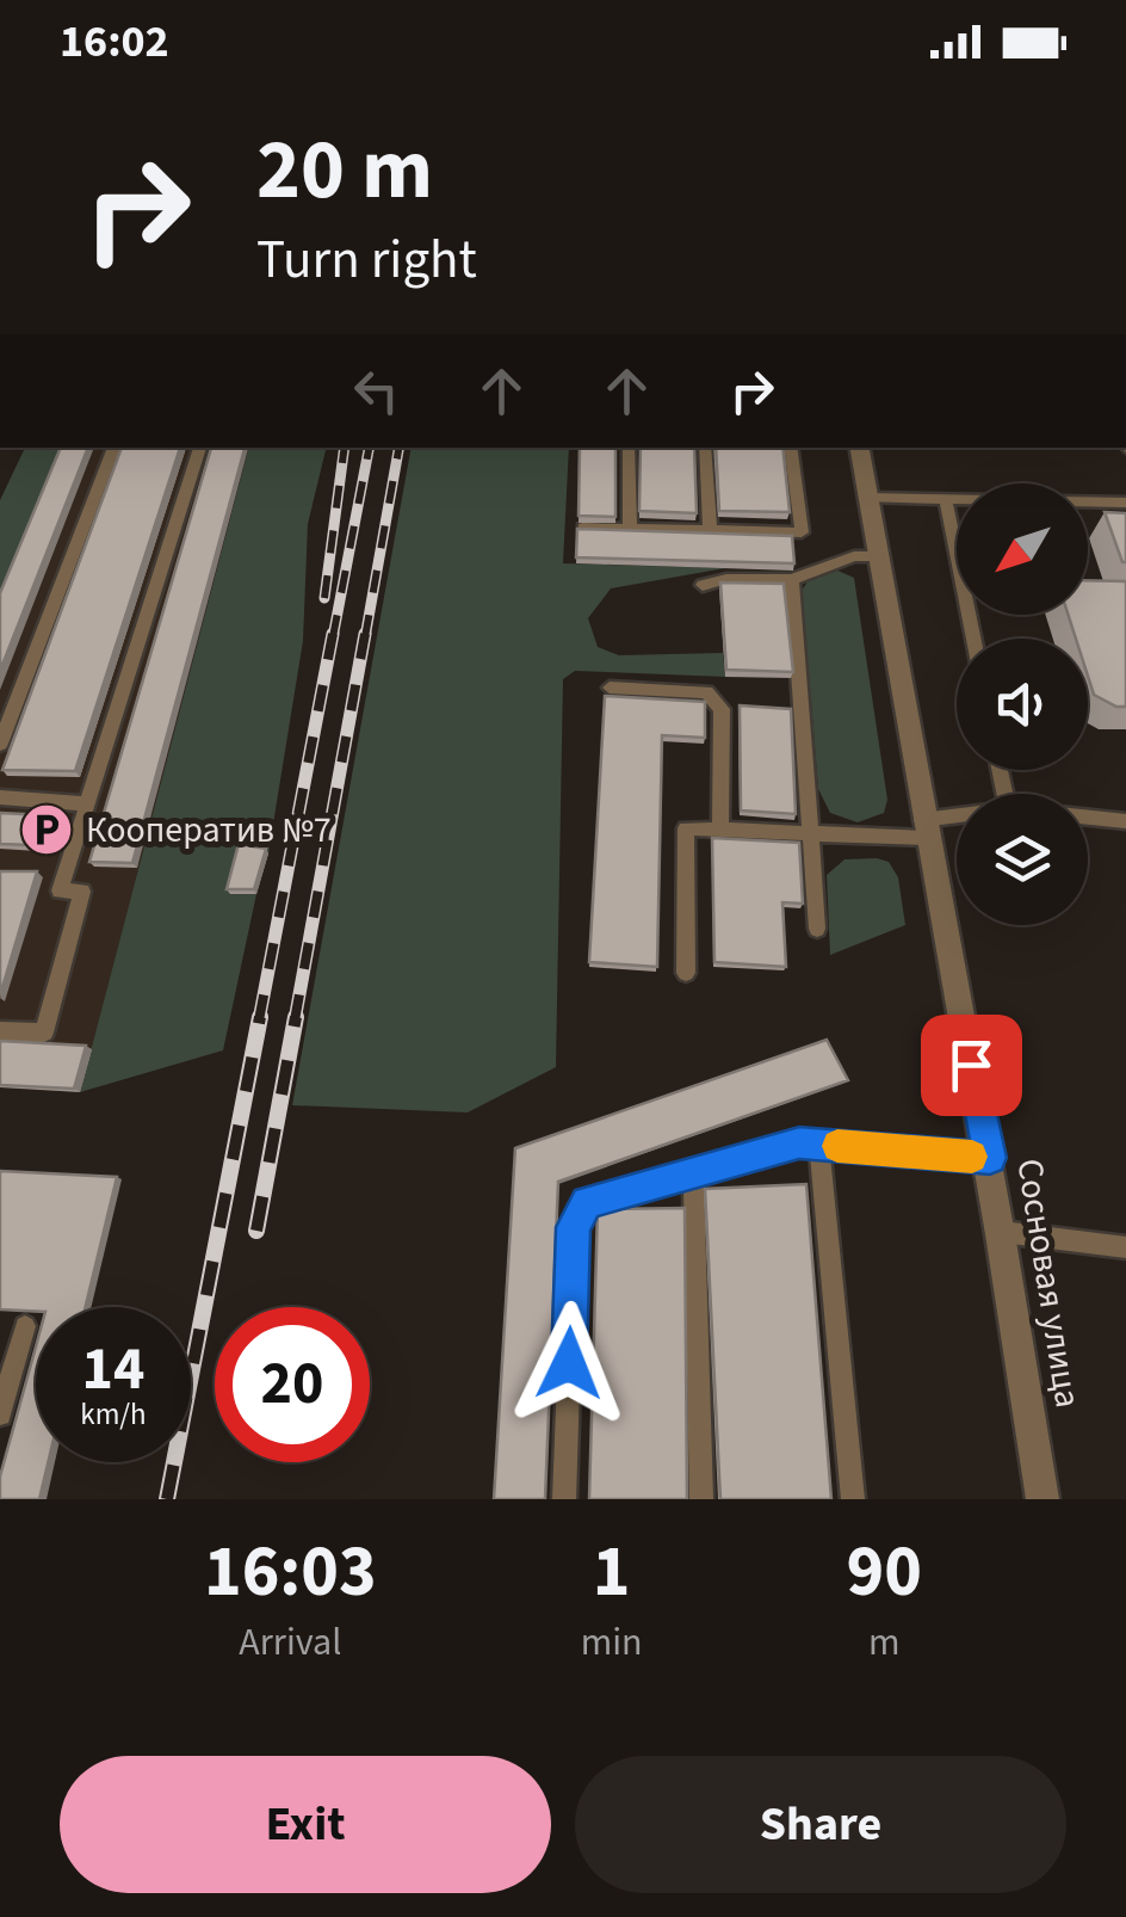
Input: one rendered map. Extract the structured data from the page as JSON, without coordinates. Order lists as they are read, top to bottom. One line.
{"streets":{"street":["Сосновая улица"]},"places":{"parking":["Кооператив №7"]},"north":"bottom left","page":{"status":"16:02","turn":["20 m","Turn right"],"speed":"14 km/h","limit":"20","eta":["16:03","Arrival","1","min","90","m"],"buttons":["Exit","Share"]}}
